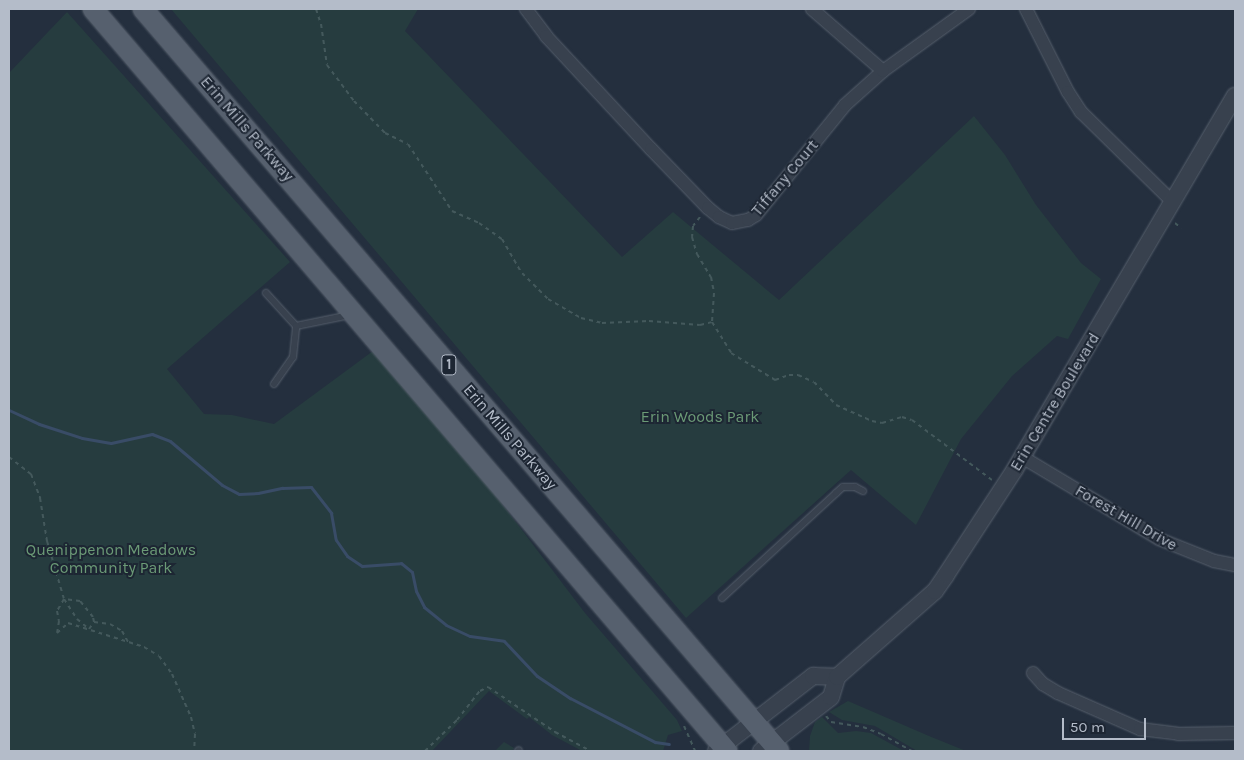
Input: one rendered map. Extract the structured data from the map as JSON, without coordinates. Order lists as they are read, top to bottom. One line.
{"streets":{"main road":["Erin Mills Parkway","1"],"street":["Tiffany Court","Erin Centre Boulevard","Forest Hill Drive"]},"crossings":[["Erin Mills Parkway","Erin Centre Boulevard"],["Erin Centre Boulevard","Forest Hill Drive"]],"parks":["Erin Woods Park","Quenippenon Meadows Community Park"],"scale_bar":"50 m"}
